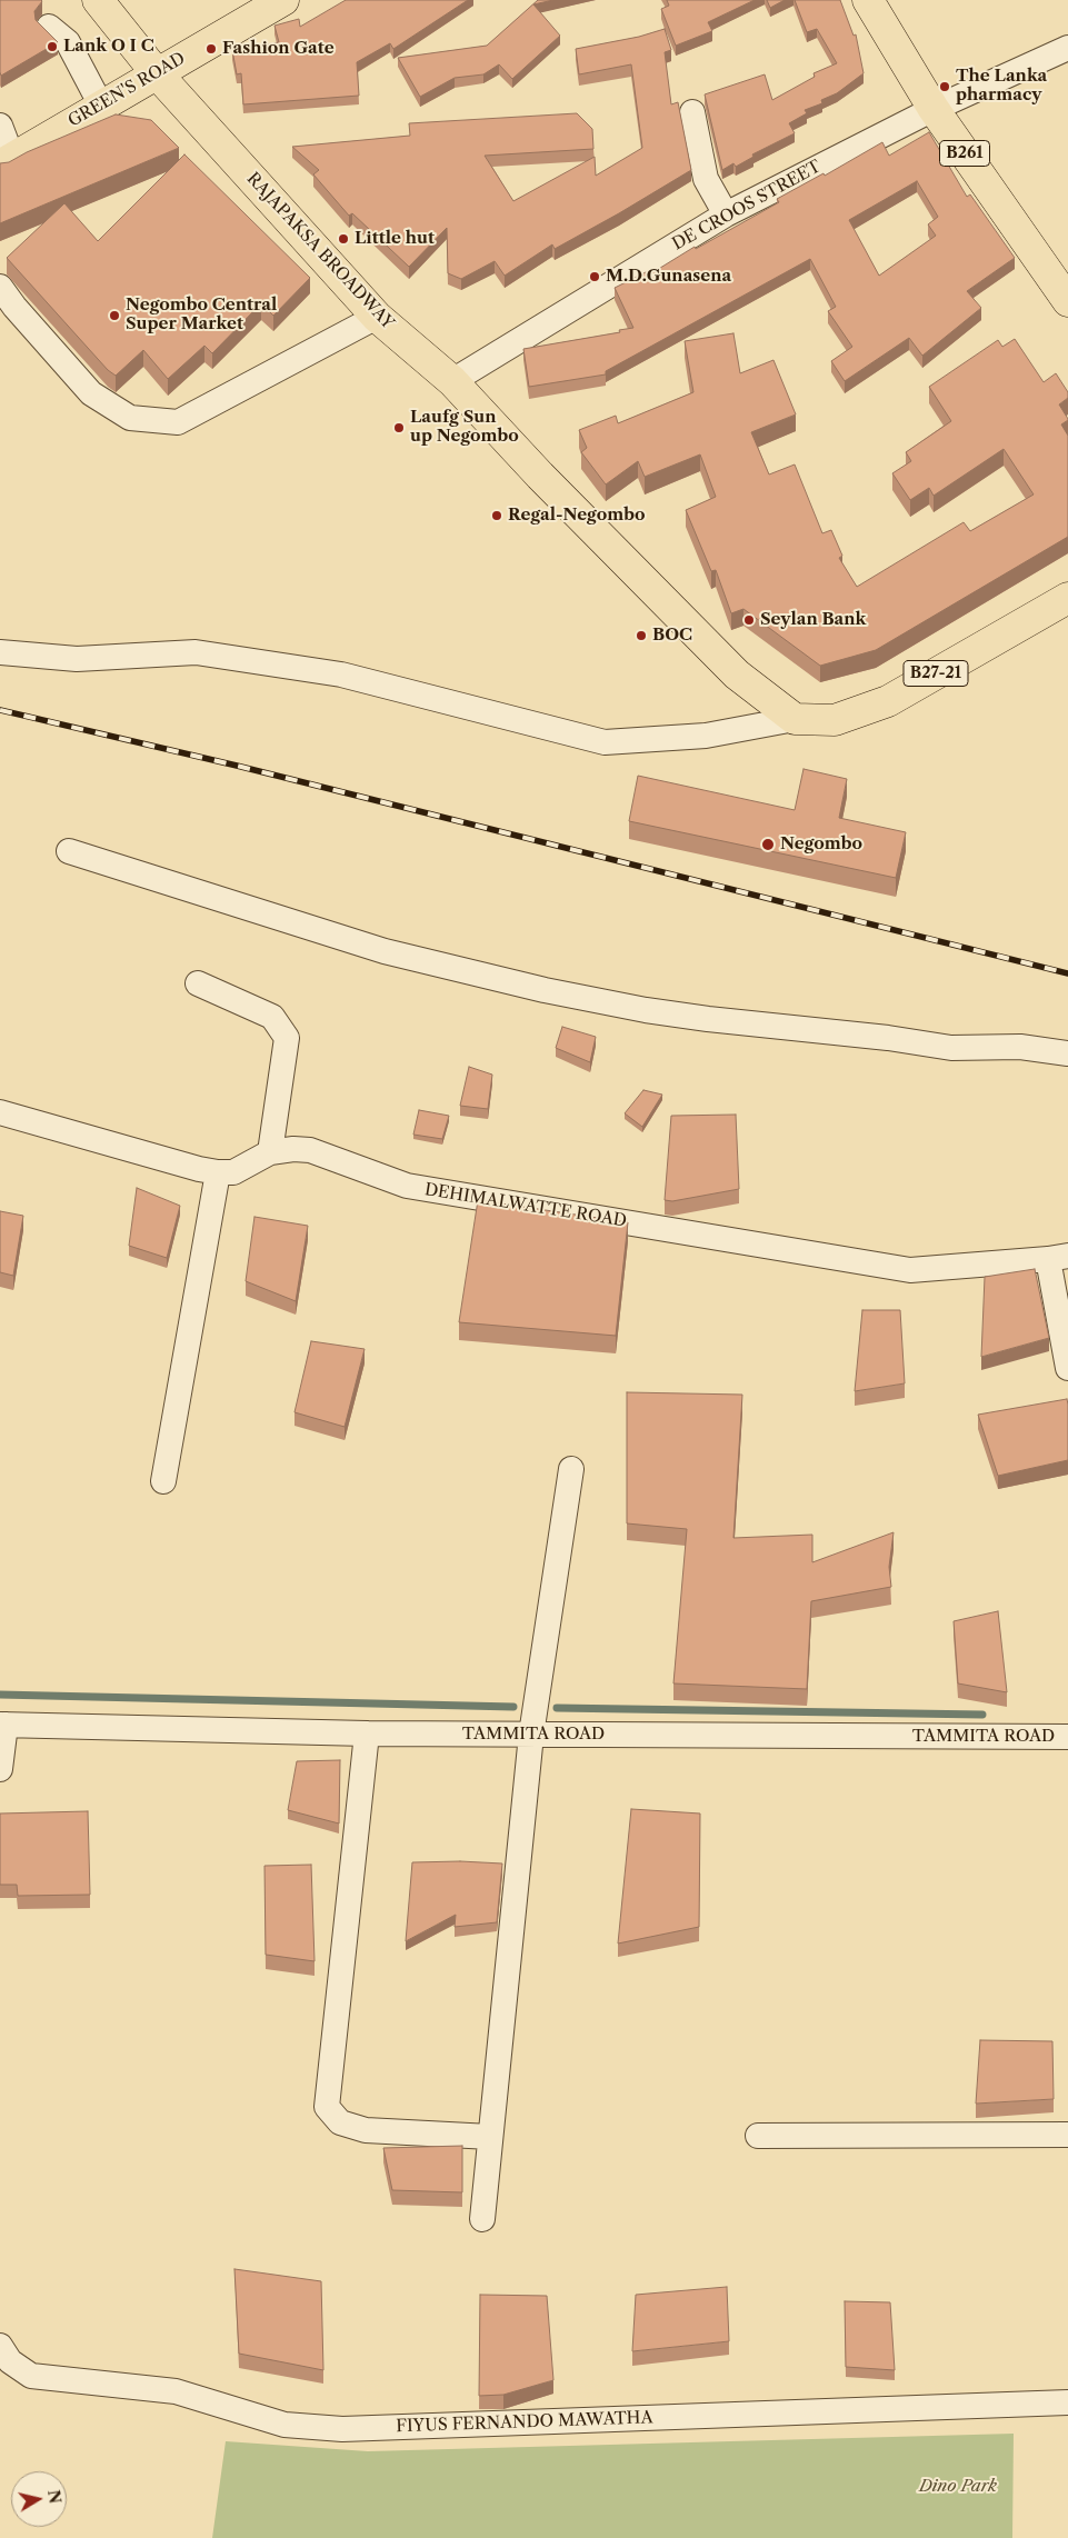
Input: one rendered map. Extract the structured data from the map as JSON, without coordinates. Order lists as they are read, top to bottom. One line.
{"streets":{"main road":["GREEN'S ROAD","B261","RAJAPAKSA BROADWAY","B27-21"],"street":["DE CROOS STREET","DEHIMALWATTE ROAD","TAMMITA ROAD","FIYUS FERNANDO MAWATHA"]},"crossings":[["GREEN'S ROAD","RAJAPAKSA BROADWAY"],["B261","DE CROOS STREET"],["DE CROOS STREET","RAJAPAKSA BROADWAY"],["RAJAPAKSA BROADWAY","B27-21"]],"parks":["Dino Park"],"places":["Lank O I C","Fashion Gate","The Lanka pharmacy","Little hut","M.D.Gunasena","Negombo Central Super Market","Laufg Sun up Negombo","Regal-Negombo","Seylan Bank","BOC","Negombo"],"north":"right"}
